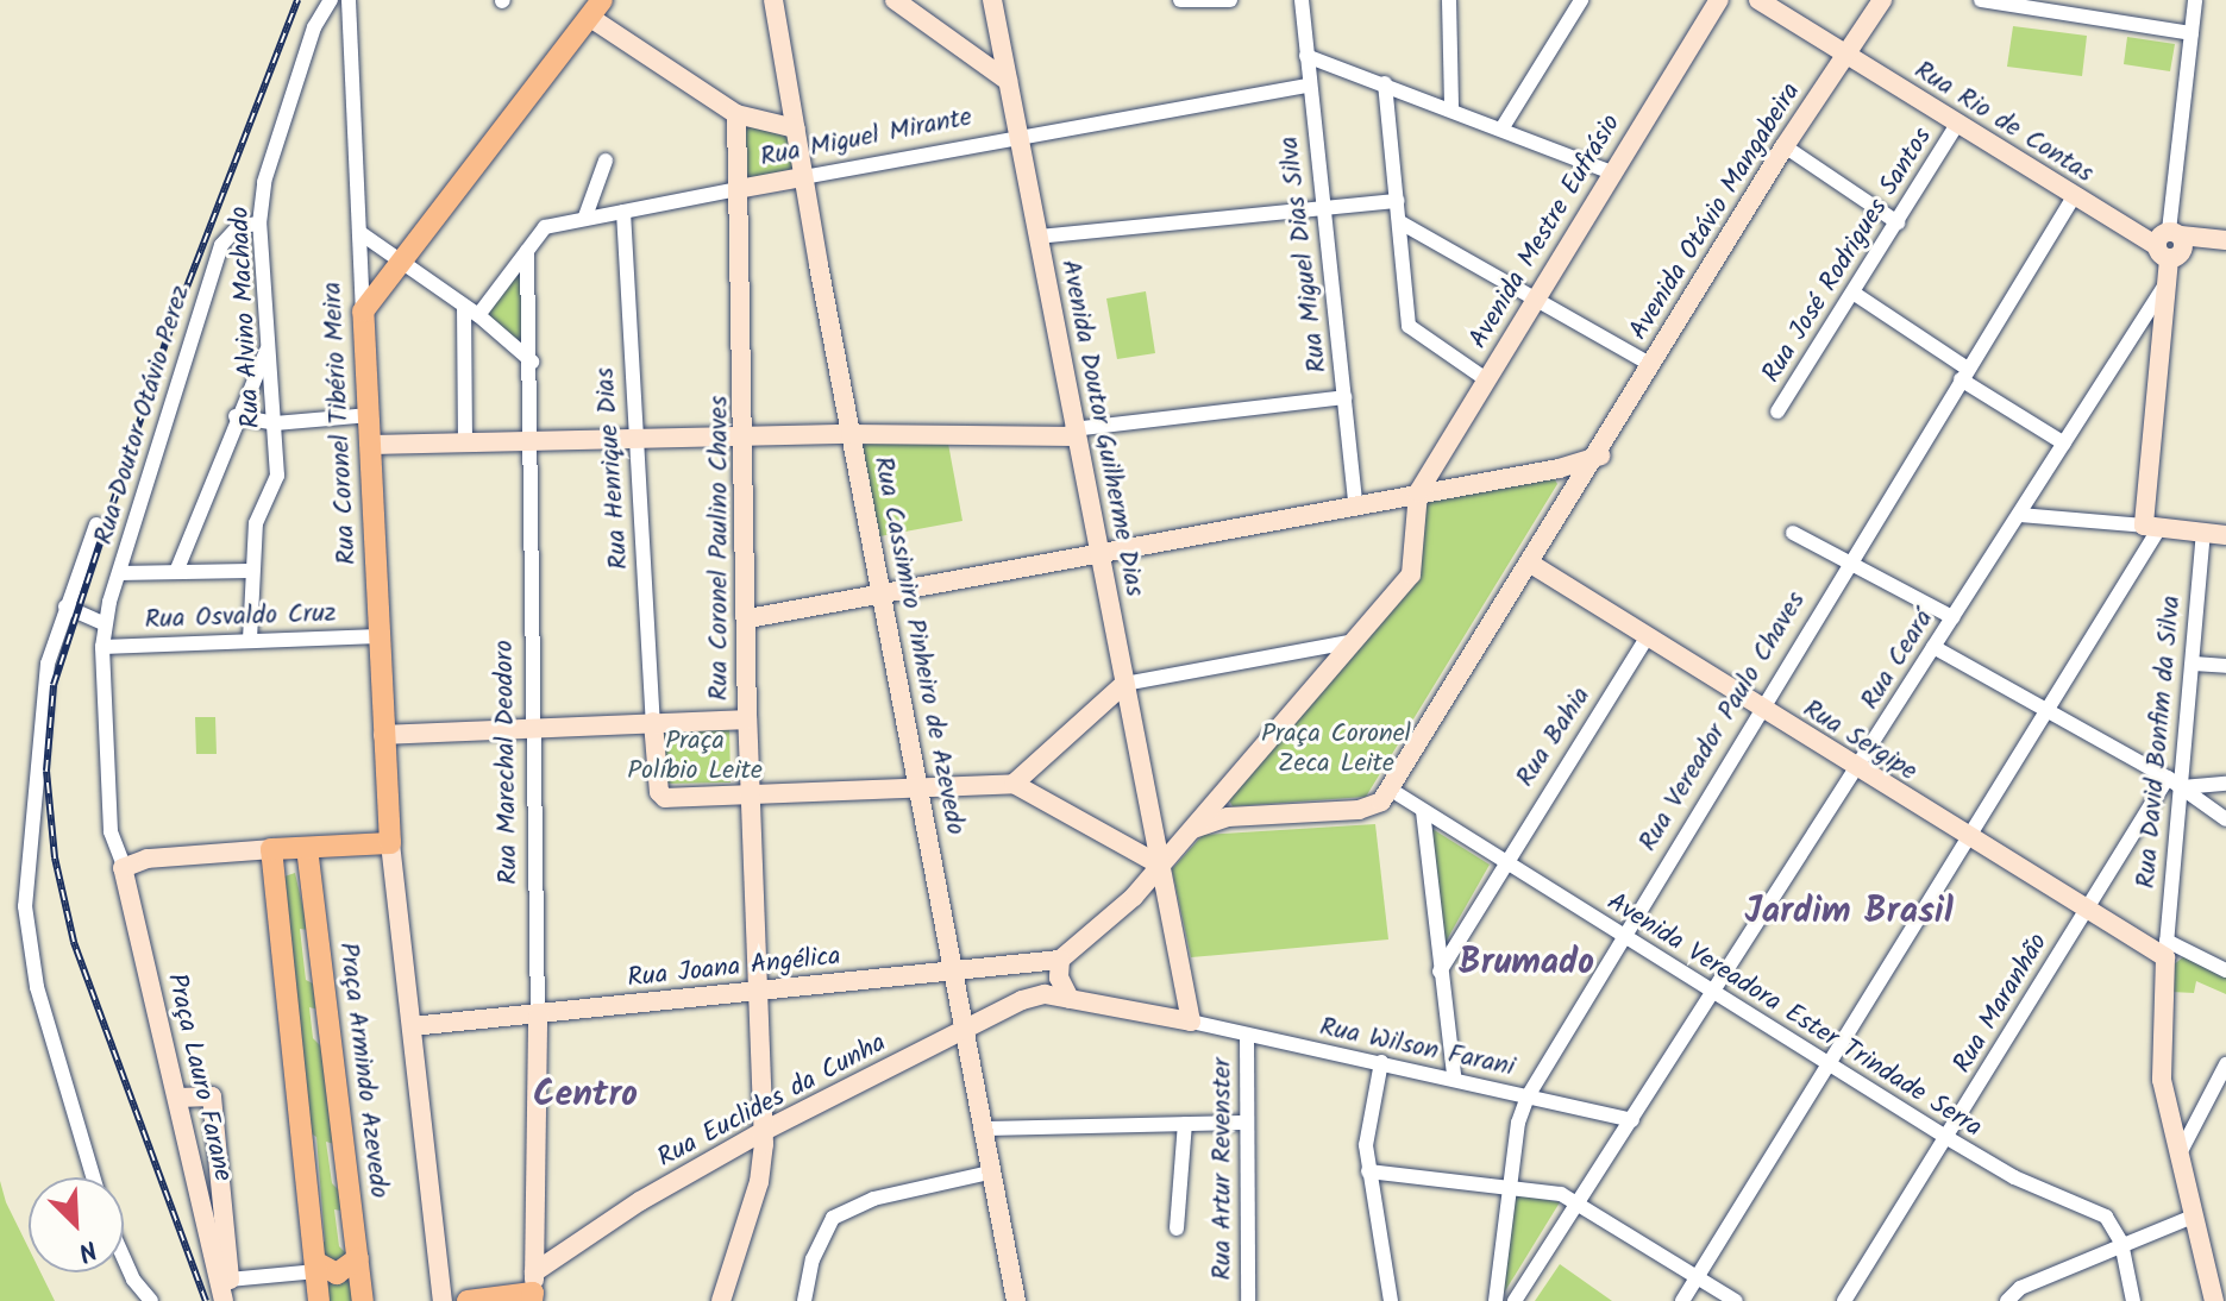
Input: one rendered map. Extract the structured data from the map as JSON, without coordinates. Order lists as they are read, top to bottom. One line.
{"streets":{"main road":["Rua Coronel Tibério Meira","Praça Armindo Azevedo"],"street":["Rua Rio de Contas","Rua Miguel Mirante","Avenida Otávio Mangabeira","Avenida Mestre Eufrásio","Rua Miguel Dias Silva","Rua José Rodrigues Santos","Rua Alvino Machado","Rua Doutor Otávio Perez","Avenida Doutor Guilherme Dias","Rua Henrique Dias","Rua Coronel Paulino Chaves","Rua Osvaldo Cruz","Rua Cassimiro Pinheiro de Azevedo","Rua Ceará","Rua Vereador Paulo Chaves","Rua Bahia","Rua Sergipe","Rua David Bonfim da Silva","Rua Marechal Deodoro","Rua Joana Angélica","Rua Maranhão","Avenida Vereadora Ester Trindade Serra","Rua Wilson Farani","Praça Lauro Farane","Rua Euclides da Cunha","Rua Artur Revenster"]},"crossings":[["Rua Rio de Contas","Avenida Otávio Mangabeira"],["Rua Rio de Contas","Rua José Rodrigues Santos"],["Rua Rio de Contas","Rua Vereador Paulo Chaves"],["Rua Miguel Mirante","Rua Miguel Dias Silva"],["Rua Miguel Mirante","Avenida Doutor Guilherme Dias"],["Rua Miguel Mirante","Rua Henrique Dias"],["Rua Miguel Mirante","Rua Coronel Paulino Chaves"],["Rua Miguel Mirante","Rua Cassimiro Pinheiro de Azevedo"],["Rua Miguel Mirante","Rua Marechal Deodoro"],["Rua Alvino Machado","Rua Doutor Otávio Perez"],["Rua Alvino Machado","Rua Osvaldo Cruz"],["Rua Doutor Otávio Perez","Rua Osvaldo Cruz"],["Rua Doutor Otávio Perez","Praça Lauro Farane"],["Rua Coronel Tibério Meira","Rua Osvaldo Cruz"],["Avenida Doutor Guilherme Dias","Rua Joana Angélica"],["Avenida Doutor Guilherme Dias","Rua Euclides da Cunha"],["Rua Coronel Paulino Chaves","Rua Joana Angélica"],["Rua Coronel Paulino Chaves","Rua Euclides da Cunha"],["Rua Cassimiro Pinheiro de Azevedo","Rua Joana Angélica"],["Rua Cassimiro Pinheiro de Azevedo","Rua Euclides da Cunha"],["Rua Ceará","Rua Sergipe"],["Rua Ceará","Avenida Vereadora Ester Trindade Serra"],["Rua Ceará","Rua Wilson Farani"],["Rua Vereador Paulo Chaves","Rua Sergipe"],["Rua Vereador Paulo Chaves","Avenida Vereadora Ester Trindade Serra"],["Rua Vereador Paulo Chaves","Rua Wilson Farani"],["Rua Bahia","Rua Sergipe"],["Rua Bahia","Avenida Vereadora Ester Trindade Serra"],["Rua Sergipe","Rua David Bonfim da Silva"],["Rua Sergipe","Rua Maranhão"],["Rua Marechal Deodoro","Rua Joana Angélica"],["Rua Marechal Deodoro","Rua Euclides da Cunha"],["Rua Joana Angélica","Rua Euclides da Cunha"],["Rua Maranhão","Avenida Vereadora Ester Trindade Serra"],["Rua Wilson Farani","Rua Artur Revenster"]],"districts":["Jardim Brasil","Brumado","Centro"],"parks":["Praça Coronel Zeca Leite","Praça Políbio Leite"],"north":"bottom right"}
